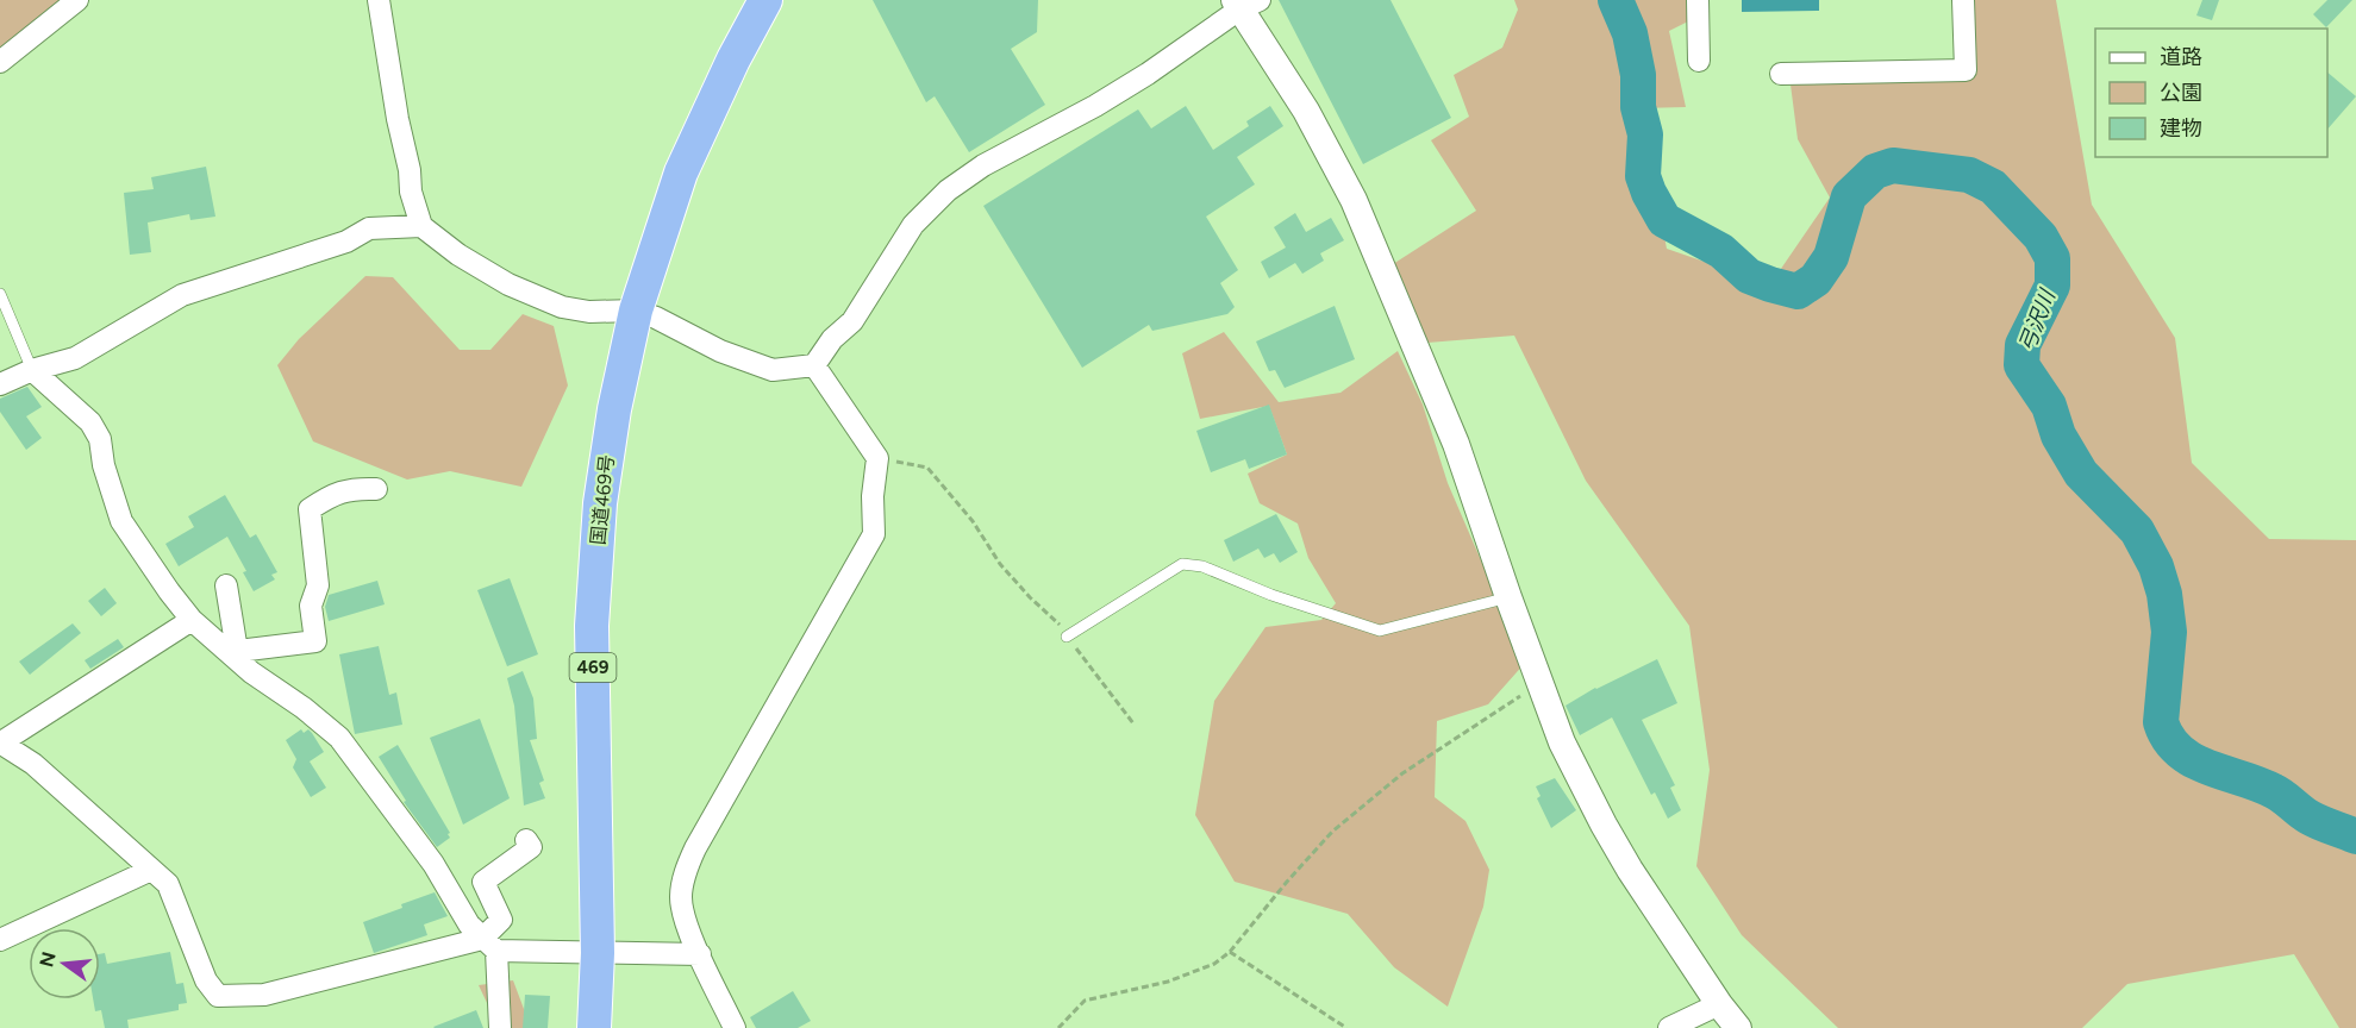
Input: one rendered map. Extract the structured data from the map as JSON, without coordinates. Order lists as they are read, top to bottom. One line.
{"streets":{"highway":["国道469号","469"]},"water":["弓沢川"],"legend":["道路","公園","建物"],"north":"left"}
